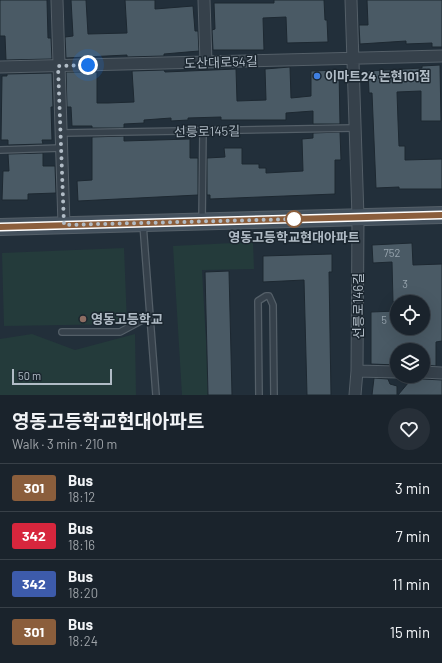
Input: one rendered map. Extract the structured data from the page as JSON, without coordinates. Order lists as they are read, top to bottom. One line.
{"streets":{"street":["도산대로54길","선릉로146길"],"lane":["선릉로145길"]},"places":["이마트24 논현101점","영동고등학교현대아파트","영동고등학교"],"lines":["bus line 301"],"house_numbers":["752","3","5"],"scale_bar":"50 m","page":{"scale":"50 m","heading":["영동고등학교현대아파트","Walk · 3 min · 210 m"],"list":[{"mark":"301","name":"Bus","note":"18:12","value":"3 min"},{"mark":"342","name":"Bus","note":"18:16","value":"7 min"},{"mark":"342","name":"Bus","note":"18:20","value":"11 min"},{"mark":"301","name":"Bus","note":"18:24","value":"15 min"}]}}
